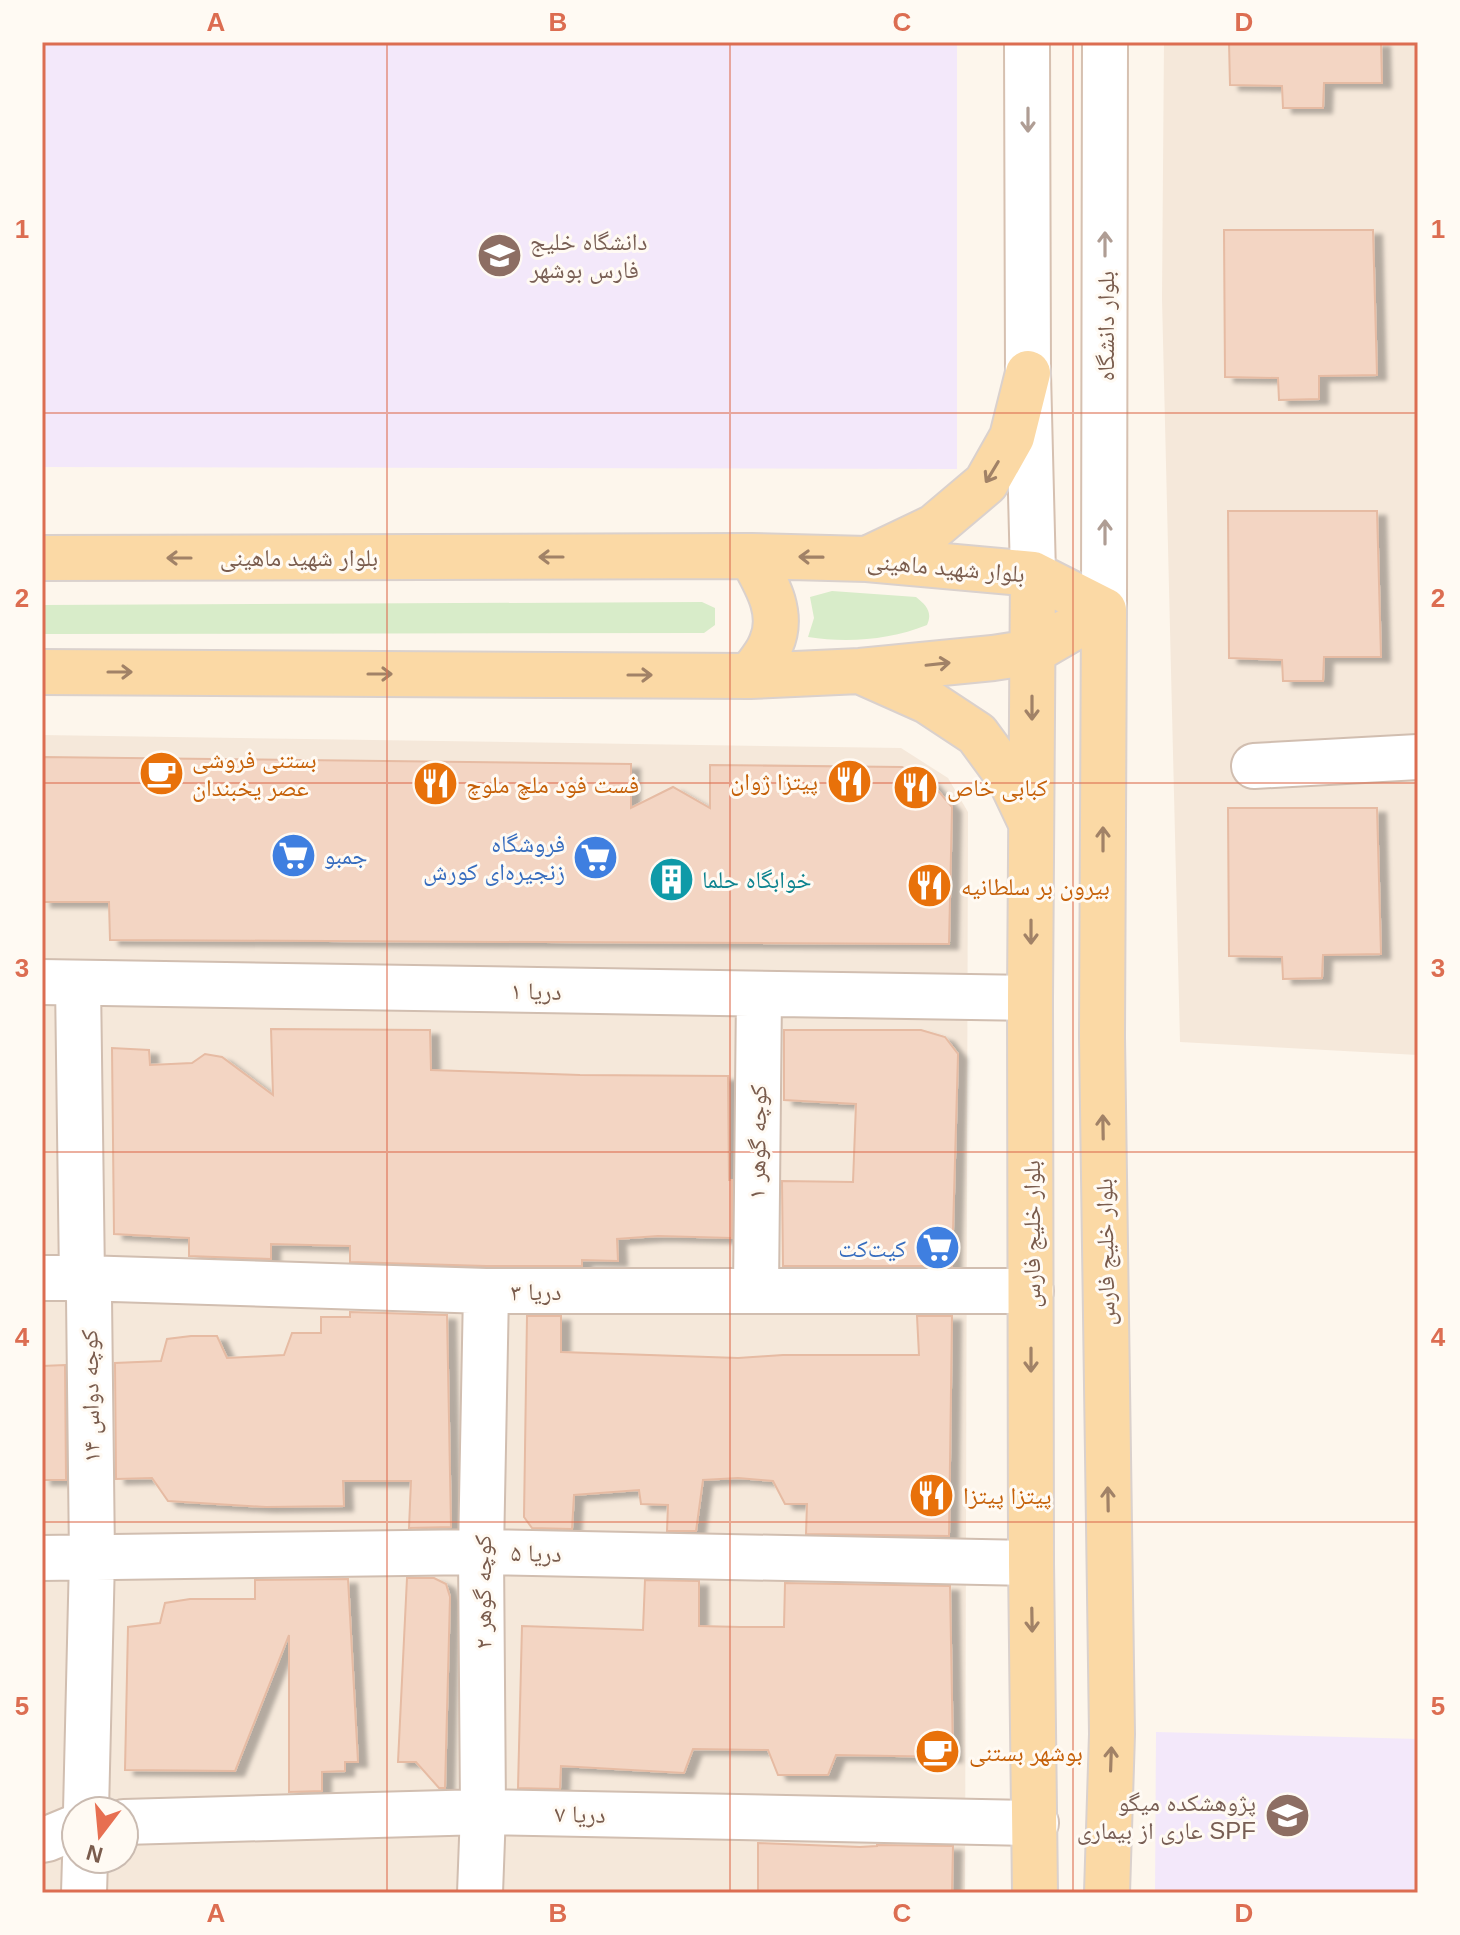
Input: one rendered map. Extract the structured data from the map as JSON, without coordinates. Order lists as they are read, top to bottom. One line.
{"streets":{"main road":["بلوار شهید ماهینی","بلوار خلیج‌ فارس","بلوار خلیج ‌فارس"],"street":["بلوار دانشگاه","دریا ۱","کوچه گوهر ۱","دریا ۳","کوچه دواس ۱۴","دریا ۵","کوچه گوهر ۲","دریا ۷"]},"crossings":[["بلوار دانشگاه","بلوار شهید ماهینی"],["بلوار دانشگاه","بلوار خلیج ‌فارس"],["بلوار شهید ماهینی","بلوار خلیج‌ فارس"],["بلوار شهید ماهینی","بلوار خلیج ‌فارس"],["دریا ۱","کوچه گوهر ۱"],["دریا ۱","بلوار خلیج‌ فارس"],["دریا ۱","کوچه دواس ۱۴"],["کوچه گوهر ۱","دریا ۳"],["بلوار خلیج‌ فارس","دریا ۳"],["بلوار خلیج‌ فارس","دریا ۵"],["بلوار خلیج‌ فارس","دریا ۷"],["دریا ۳","کوچه دواس ۱۴"],["دریا ۳","کوچه گوهر ۲"],["کوچه دواس ۱۴","دریا ۵"],["دریا ۵","کوچه گوهر ۲"],["کوچه گوهر ۲","دریا ۷"]],"one_way":["بلوار خلیج‌ فارس","بلوار خلیج ‌فارس"],"places":{"school or university":["دانشگاه خلیج فارس بوشهر","پژوهشکده میگو عاری از بیماری SPF"],"cafe":["بستنی فروشی عصر یخبندان","بوشهر بستنی"],"restaurant":["پیتزا ژوان","فست فود ملچ ملوچ","کبابی خاص","بیرون بر سلطانیه","پیتزا پیتزا"],"supermarket":["جمبو","فروشگاه زنجیره‌ای کورش","کیت‌کت"],"building":["خوابگاه حلما"]},"north":"bottom","grid":{"columns":["A","B","C","D"],"rows":["1","2","3","4","5"]}}
